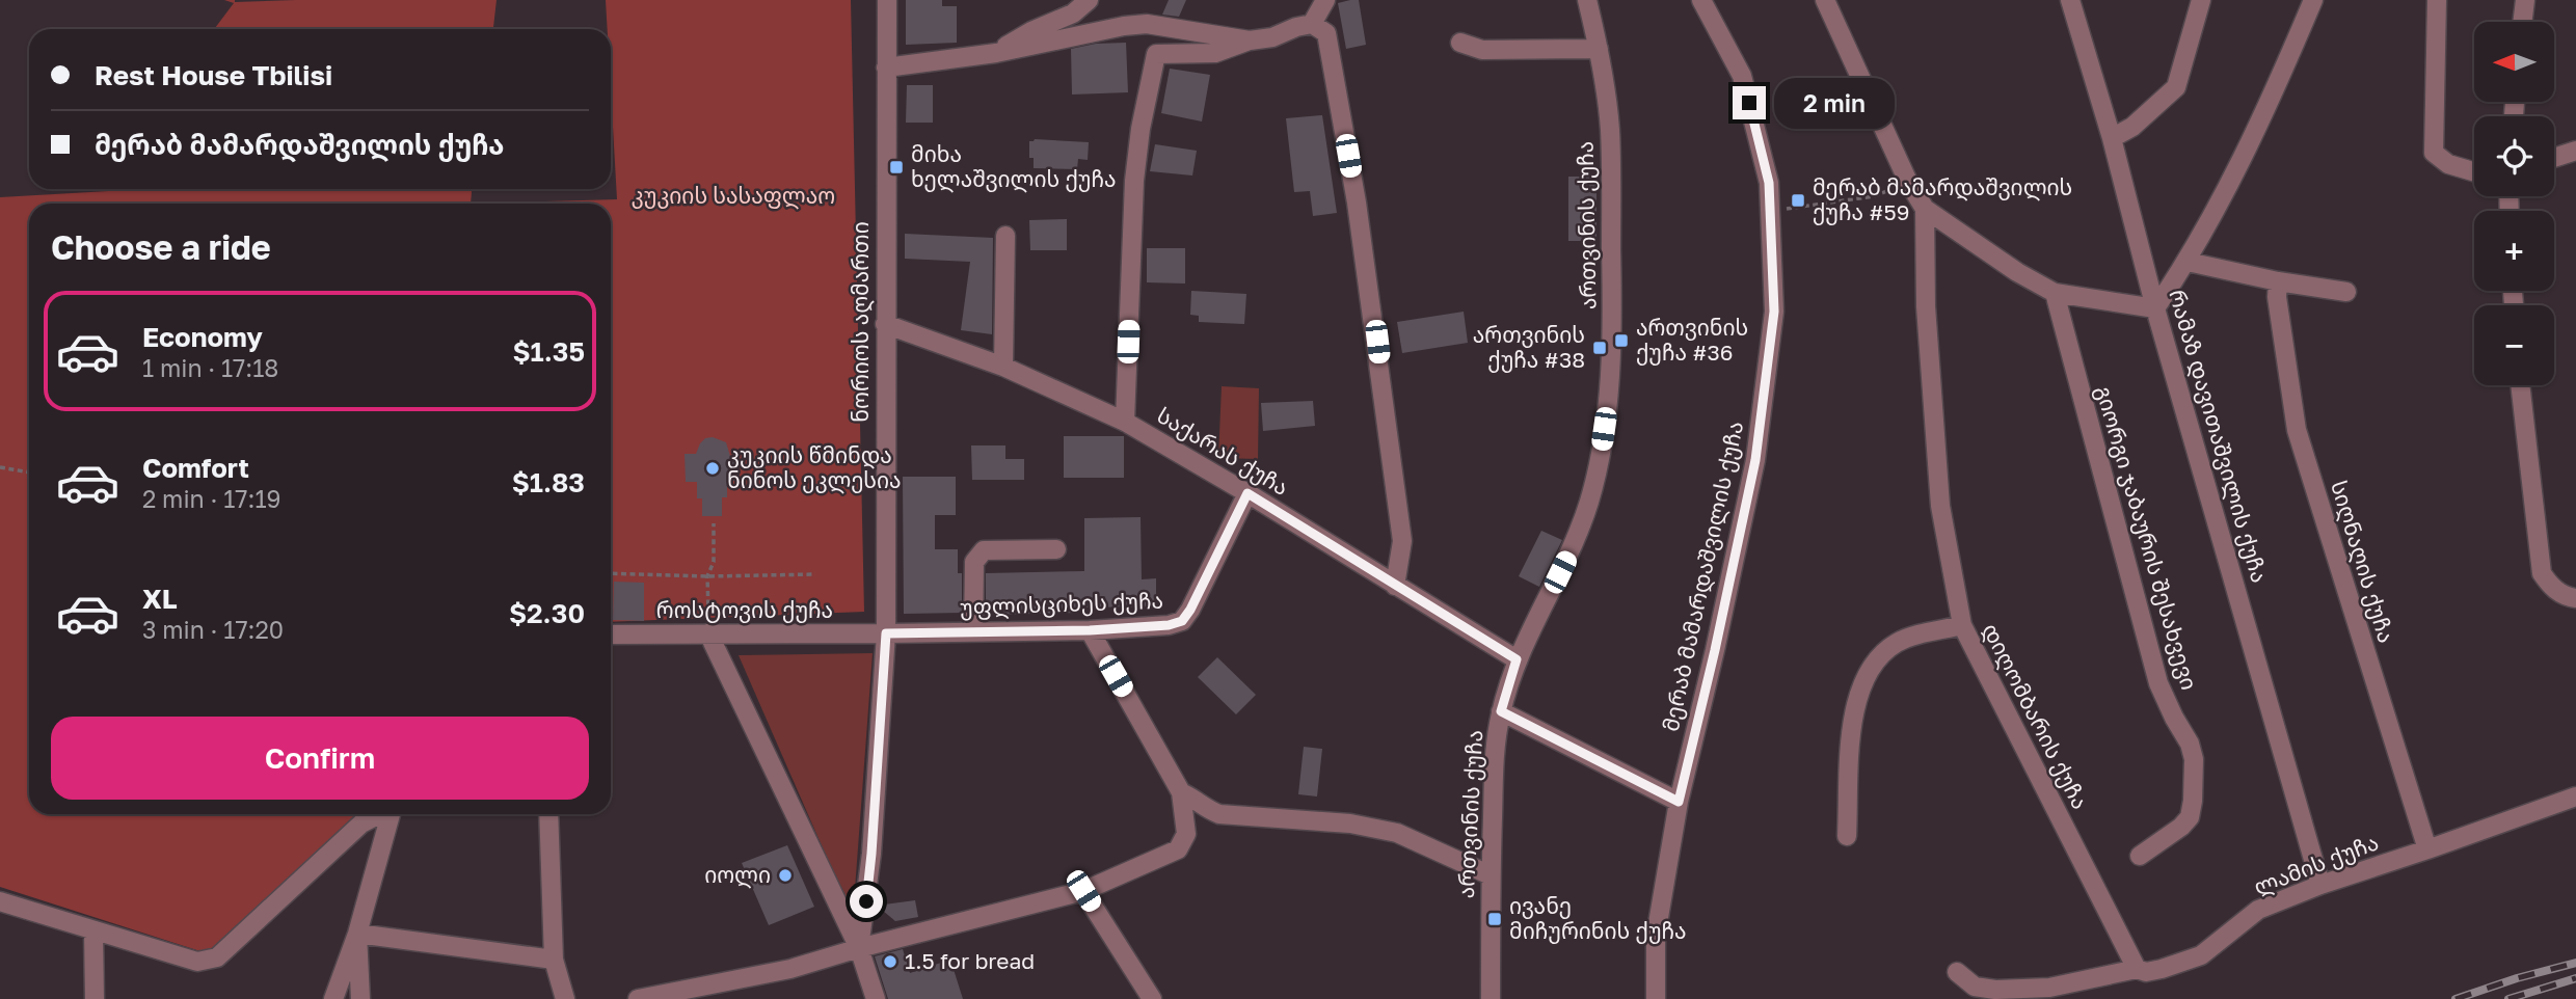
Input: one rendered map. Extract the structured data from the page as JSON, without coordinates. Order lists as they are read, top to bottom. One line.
{"streets":{"street":["ართვინის ქუჩა","ნორიოს აღმართი","რამაზ დავითაშვილის ქუჩა","საქარას ქუჩა","გიორგი ჯაბაურის შესახვევი","სიღნაღის ქუჩა","მერაბ მამარდაშვილის ქუჩა","უფლისციხეს ქუჩა","როსტოვის ქუჩა","დიღომბარის ქუჩა","ლამის ქუჩა"]},"crossings":[["ართვინის ქუჩა","საქარას ქუჩა"],["ნორიოს აღმართი","საქარას ქუჩა"],["ნორიოს აღმართი","უფლისციხეს ქუჩა"],["ნორიოს აღმართი","როსტოვის ქუჩა"],["რამაზ დავითაშვილის ქუჩა","ლამის ქუჩა"],["საქარას ქუჩა","უფლისციხეს ქუჩა"],["სიღნაღის ქუჩა","ლამის ქუჩა"],["უფლისციხეს ქუჩა","როსტოვის ქუჩა"],["დიღომბარის ქუჩა","ლამის ქუჩა"]],"parks":["კუკიის სასაფლაო"],"places":{"transit":["მიხა ხელაშვილის ქუჩა","მერაბ მამარდაშვილის ქუჩა #59","ართვინის ქუჩა #36","ართვინის ქუჩა #38","ივანე მიჩურინის ქუჩა"],"other":["კუკიის წმინდა ნინოს ეკლესია","იოლი","1.5 for bread"]},"north":"left","page":{"map_buttons":["+","−"],"banner":["Rest House Tbilisi","მერაბ მამარდაშვილის ქუჩა"],"bubble":"2 min","heading":"Choose a ride","list":[{"name":"Economy","note":"1 min · 17:18","value":"$1.35"},{"name":"Comfort","note":"2 min · 17:19","value":"$1.83"},{"name":"XL","note":"3 min · 17:20","value":"$2.30"}],"buttons":"Confirm"}}
